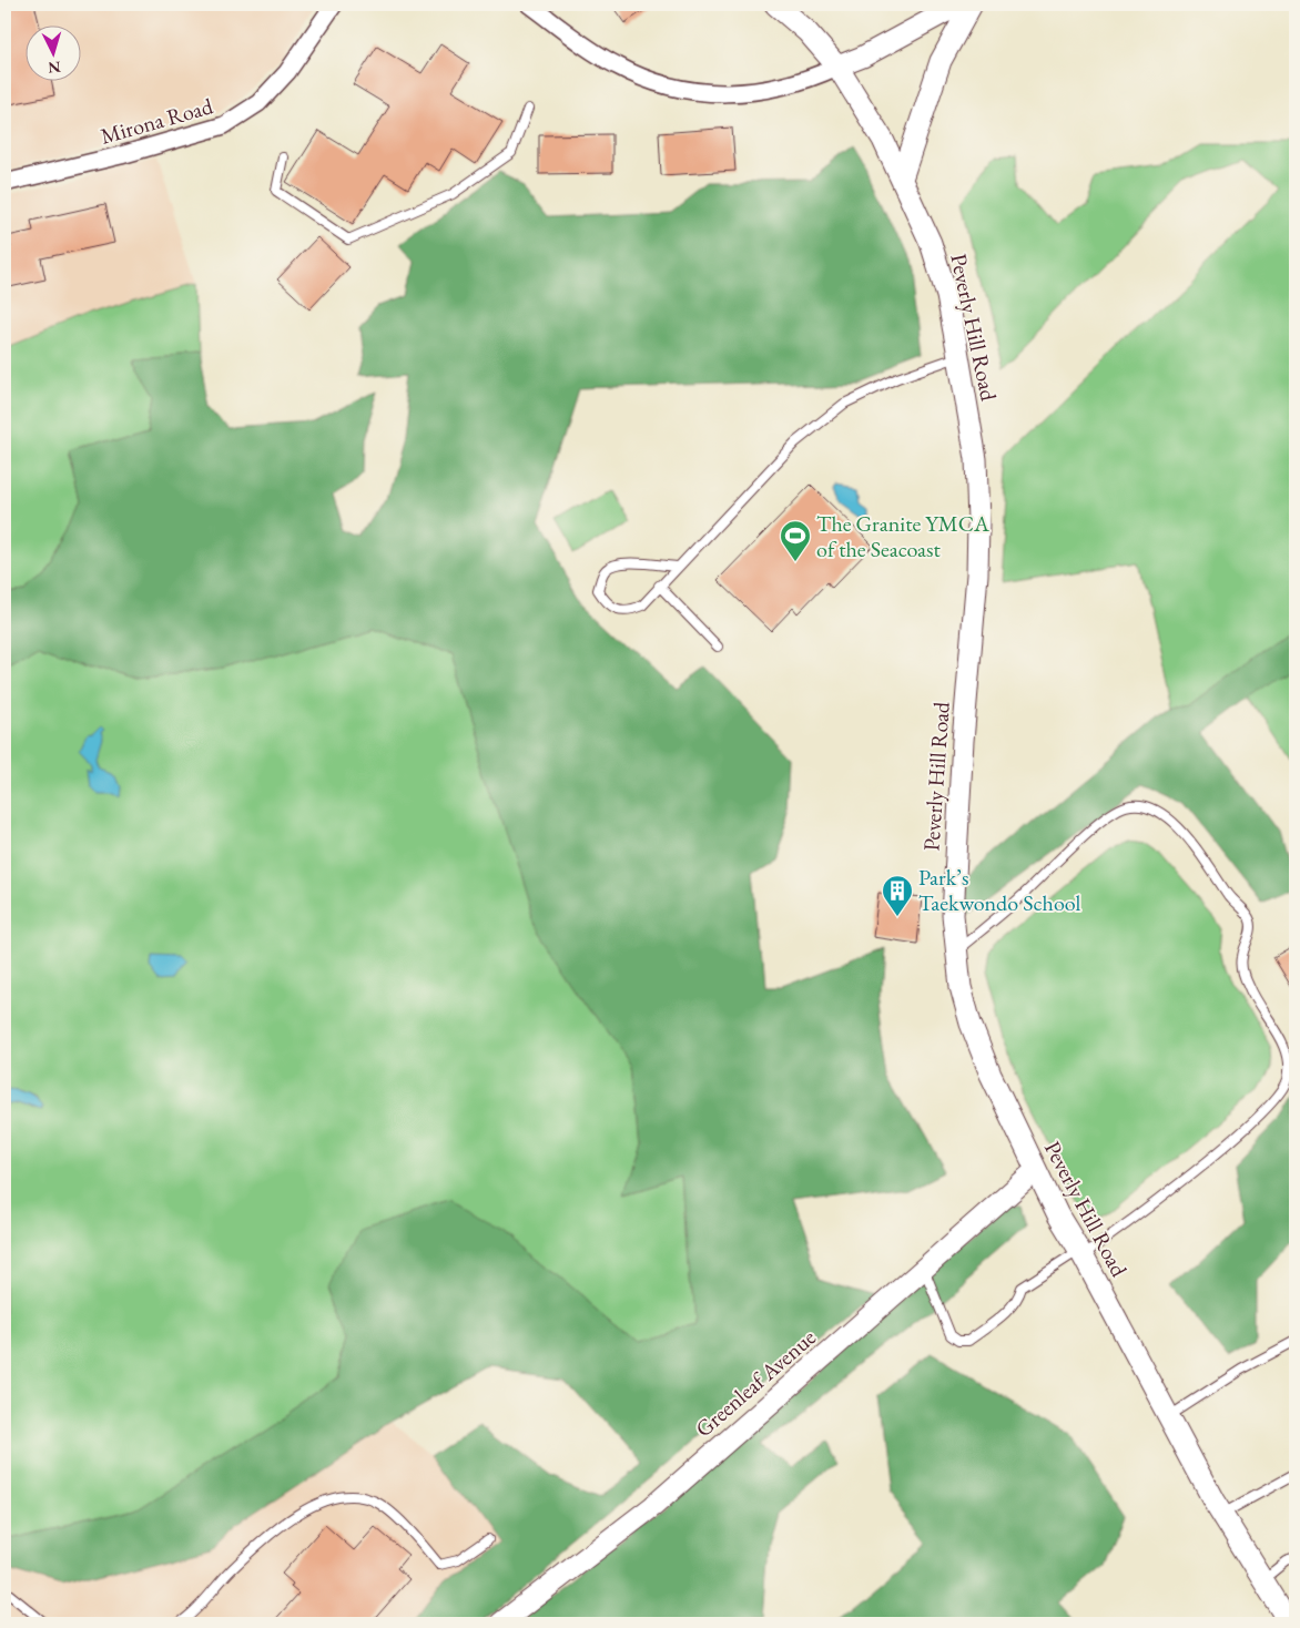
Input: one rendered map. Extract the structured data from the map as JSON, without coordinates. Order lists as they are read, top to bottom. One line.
{"streets":{"street":["Mirona Road","Peverly Hill Road","Greenleaf Avenue"]},"crossings":[["Peverly Hill Road","Greenleaf Avenue"]],"places":{"sports":["The Granite YMCA of the Seacoast"],"building":["Park’s Taekwondo School"]},"north":"bottom"}
